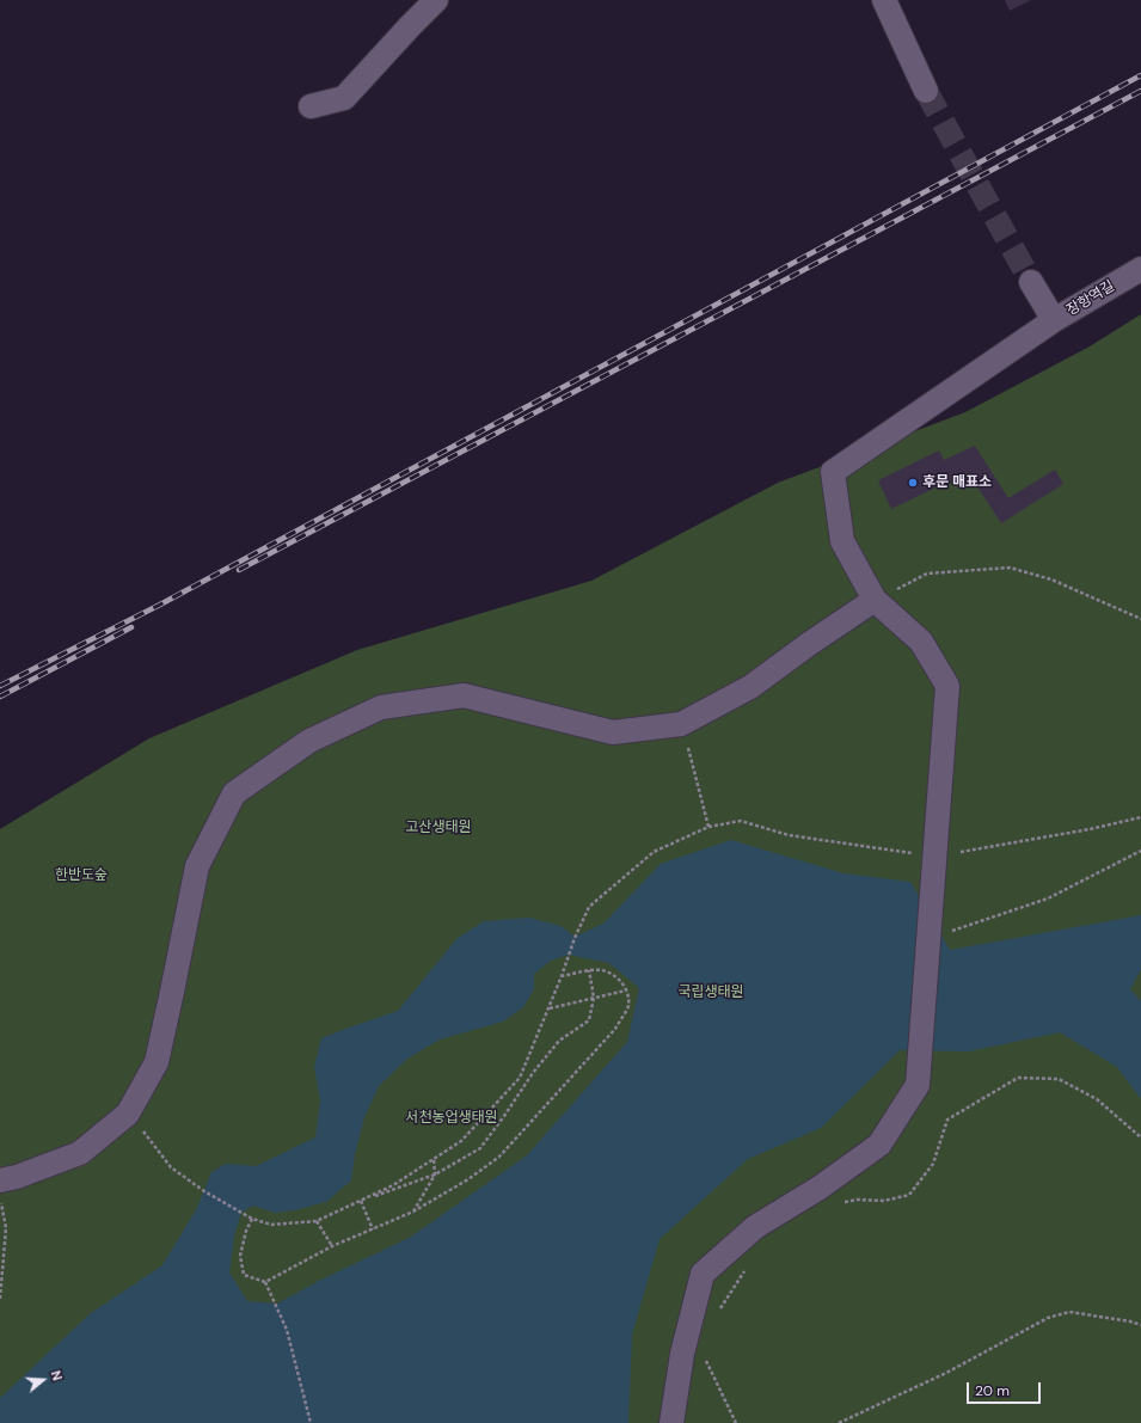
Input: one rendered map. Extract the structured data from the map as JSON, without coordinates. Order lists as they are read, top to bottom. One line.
{"streets":{"street":["장항역길"]},"parks":["고산생태원","한반도숲","국립생태원","서천농업생태원"],"places":["후문 매표소"],"scale_bar":"20 m","north":"right"}
